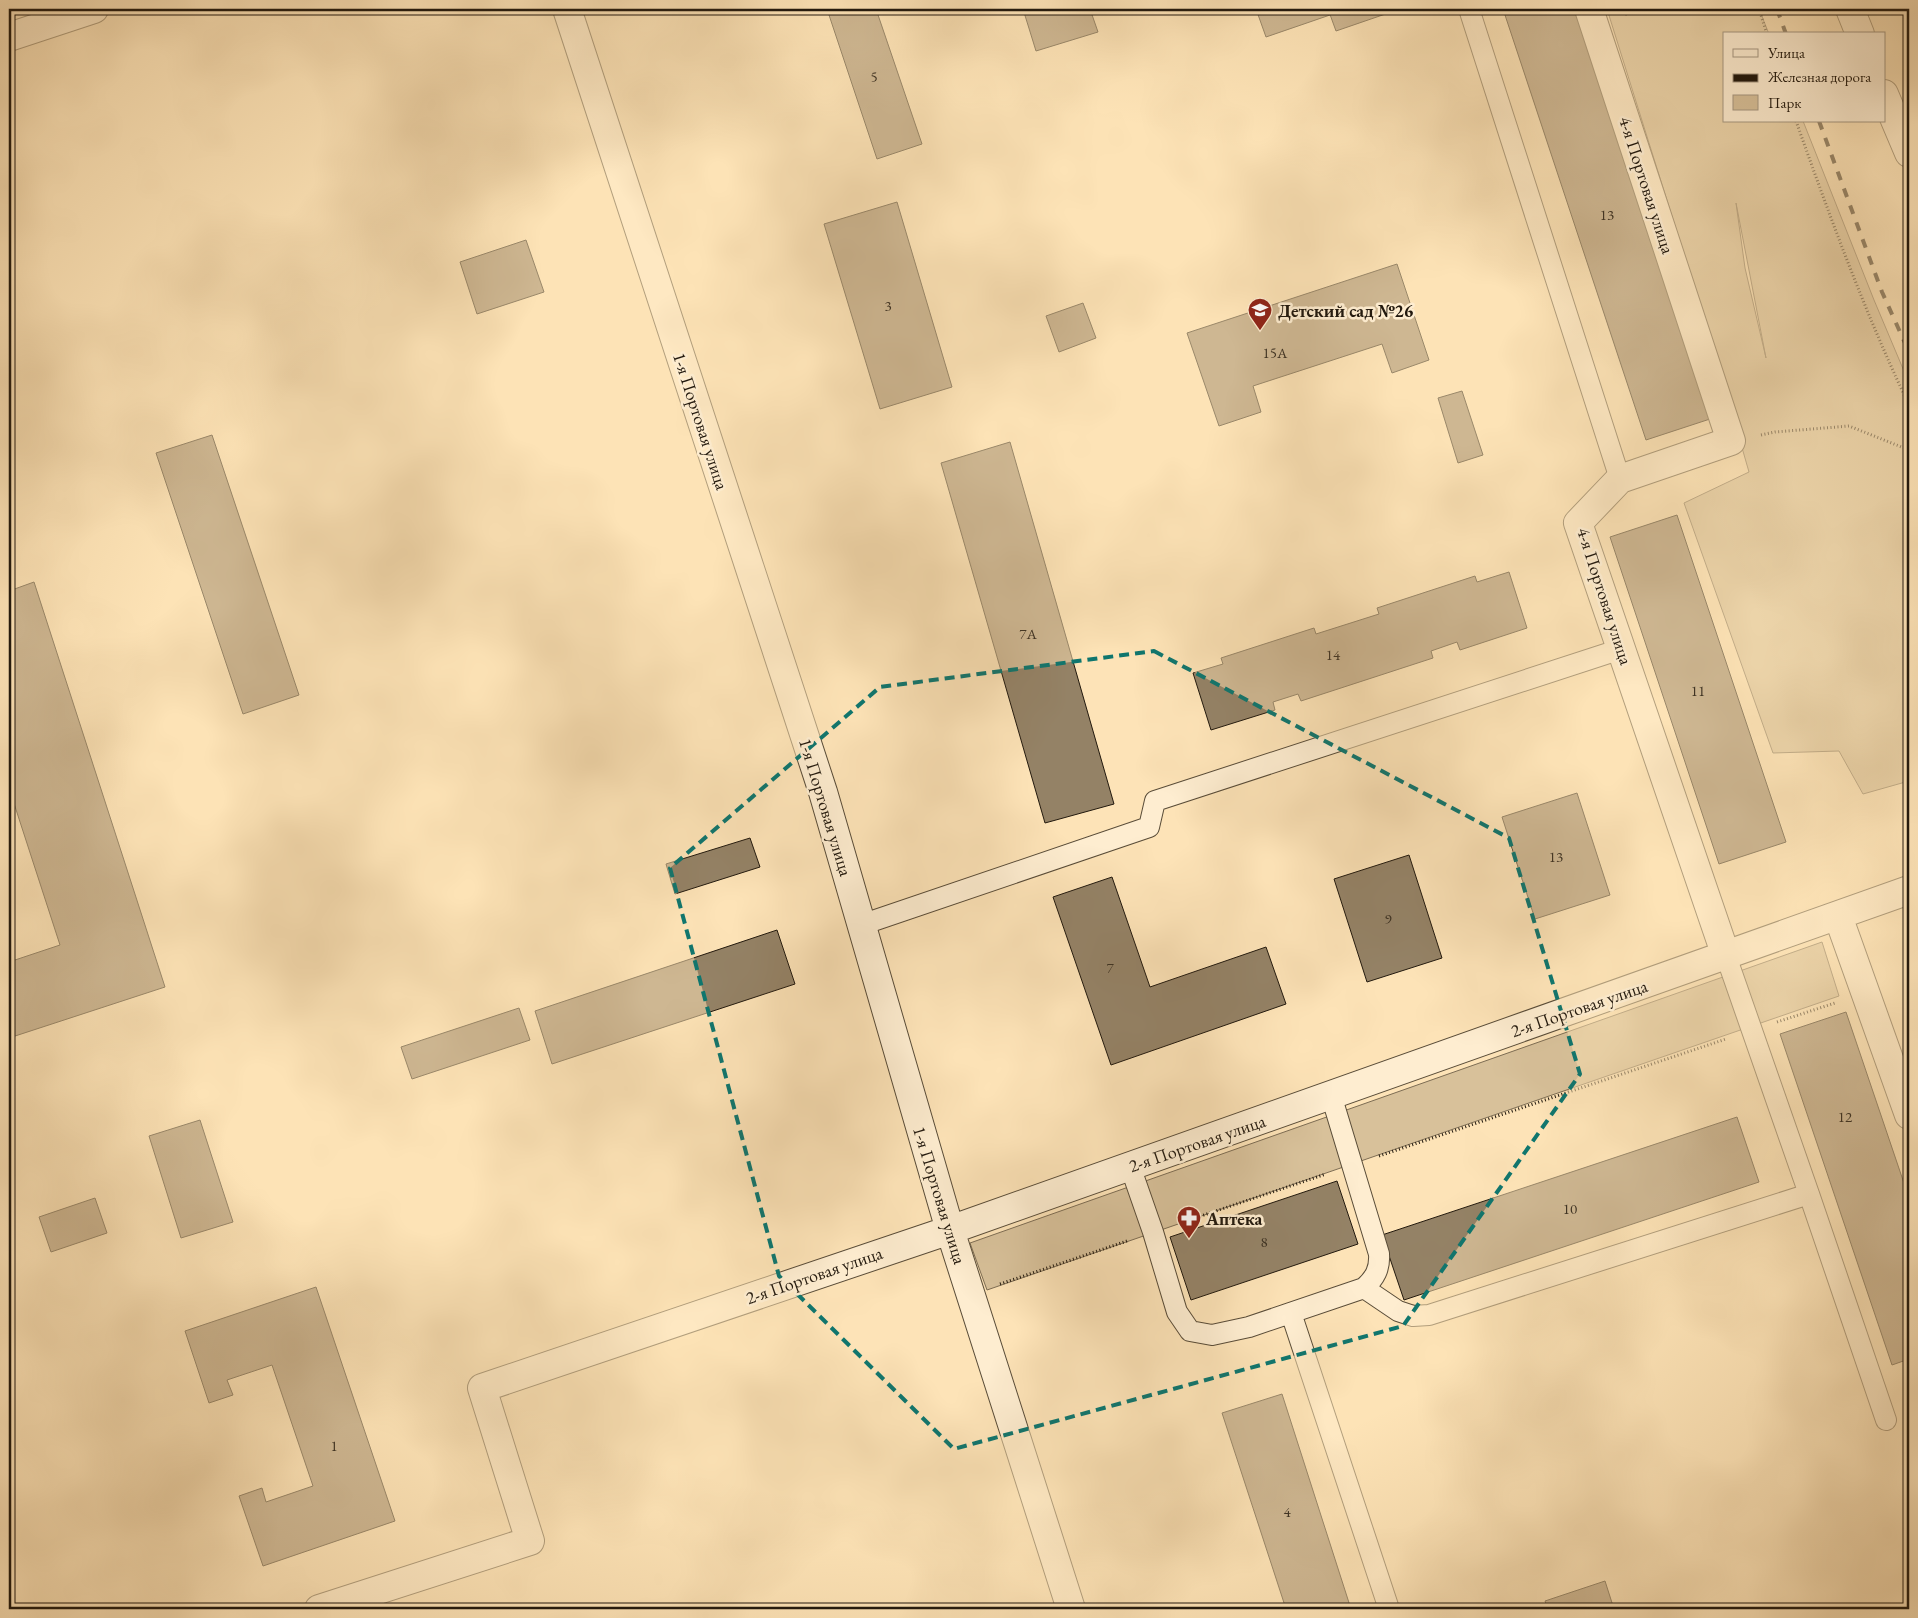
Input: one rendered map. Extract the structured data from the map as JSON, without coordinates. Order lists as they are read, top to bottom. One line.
{"streets":{"street":["4-я Портовая улица","1-я Портовая улица","2-я Портовая улица"]},"crossings":[["4-я Портовая улица","2-я Портовая улица"],["1-я Портовая улица","2-я Портовая улица"]],"places":{"school or university":["Детский сад №26"],"pharmacy":["Аптека"]},"house_numbers":["5","13","3","15А","7А","14","11","13","9","7","12","10","8","1","4"],"legend":["Улица","Железная дорога","Парк"]}
